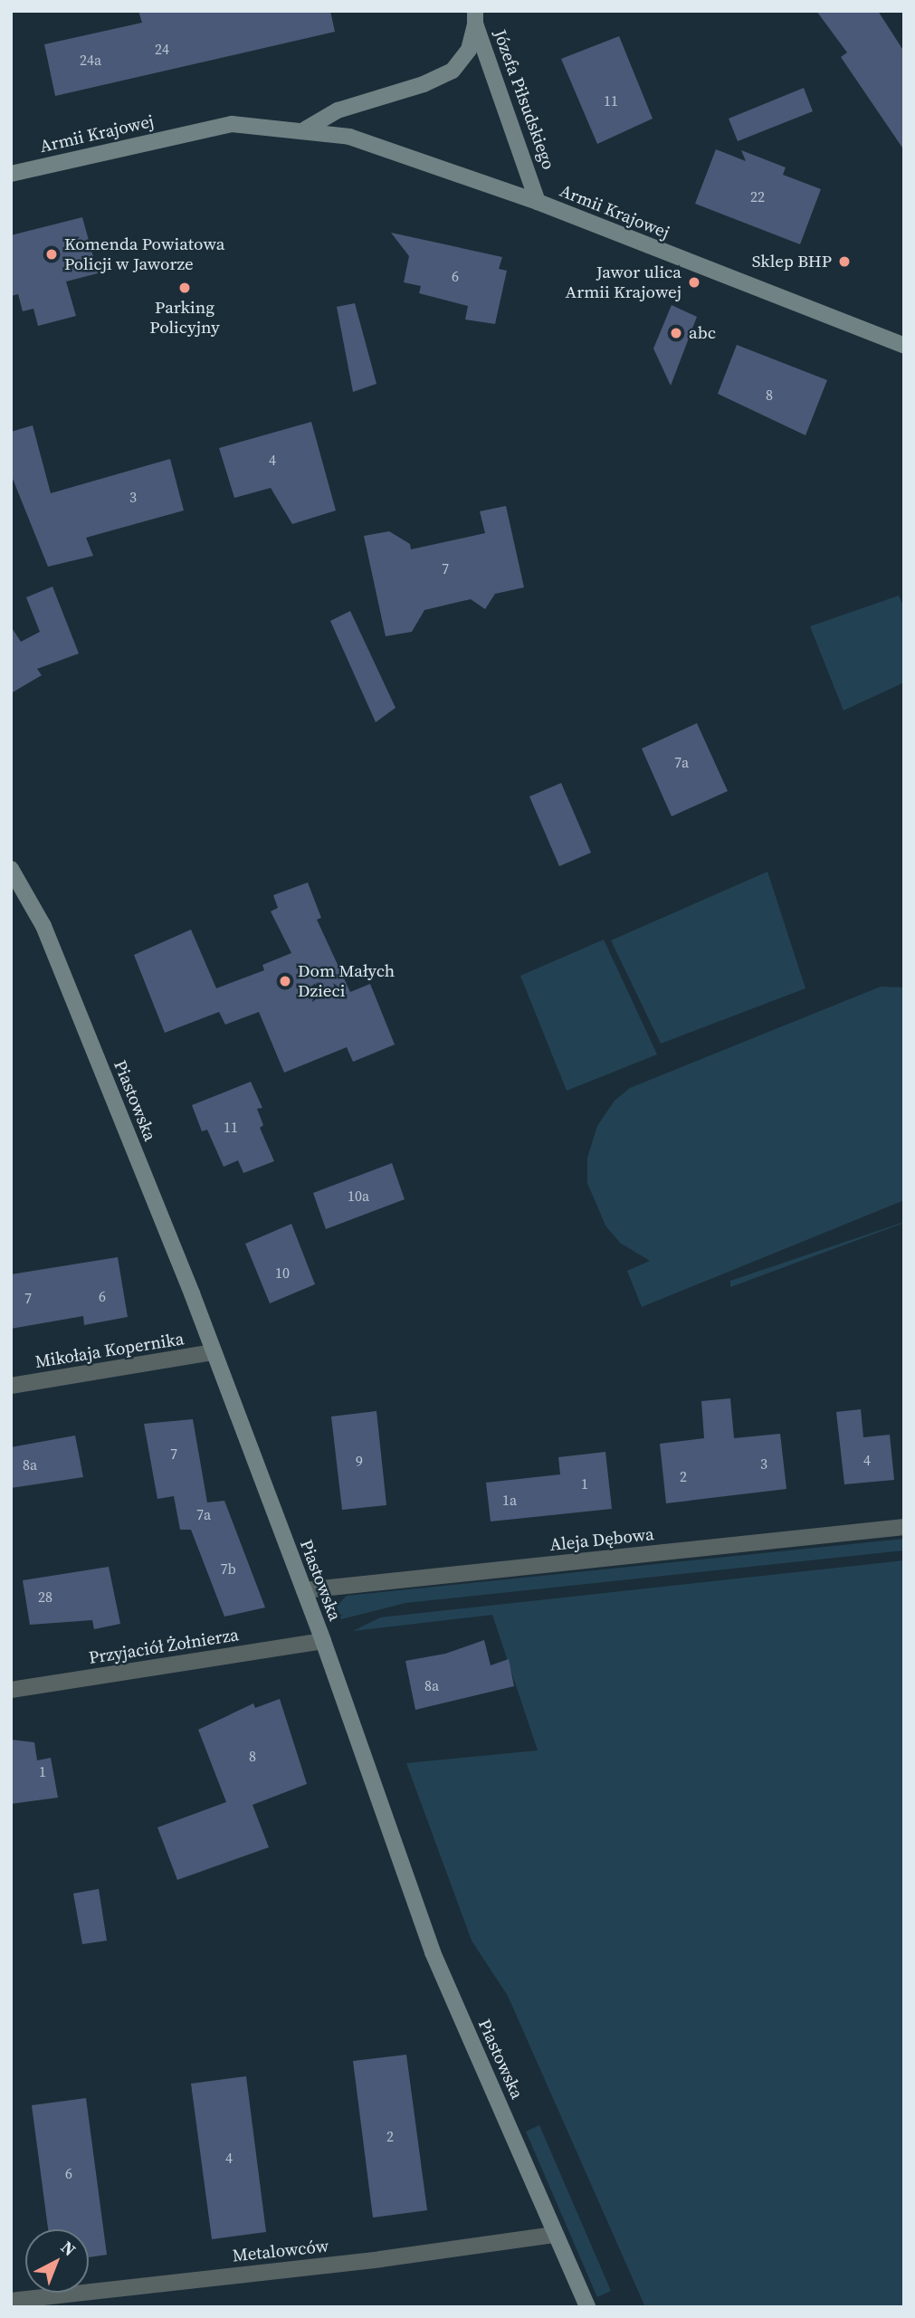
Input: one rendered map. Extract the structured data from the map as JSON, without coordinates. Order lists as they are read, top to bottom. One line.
{"streets":{"street":["Józefa Piłsudskiego","Armii Krajowej","Piastowska","Mikołaja Kopernika","Aleja Dębowa","Przyjaciół Żołnierza","Metalowców"]},"crossings":[["Józefa Piłsudskiego","Armii Krajowej"],["Piastowska","Mikołaja Kopernika"],["Piastowska","Aleja Dębowa"],["Piastowska","Przyjaciół Żołnierza"],["Piastowska","Metalowców"]],"places":["Komenda Powiatowa Policji w Jaworze","Sklep BHP","Jawor ulica Armii Krajowej","Parking Policyjny","abc","Dom Małych Dzieci"],"house_numbers":["24","24a","11","22","6","8","4","3","7","7a","11","10a","10","6","7","7","4","9","3","8a","2","1","1a","7a","7b","28","8a","8","1","2","4","6"],"north":"top right"}
